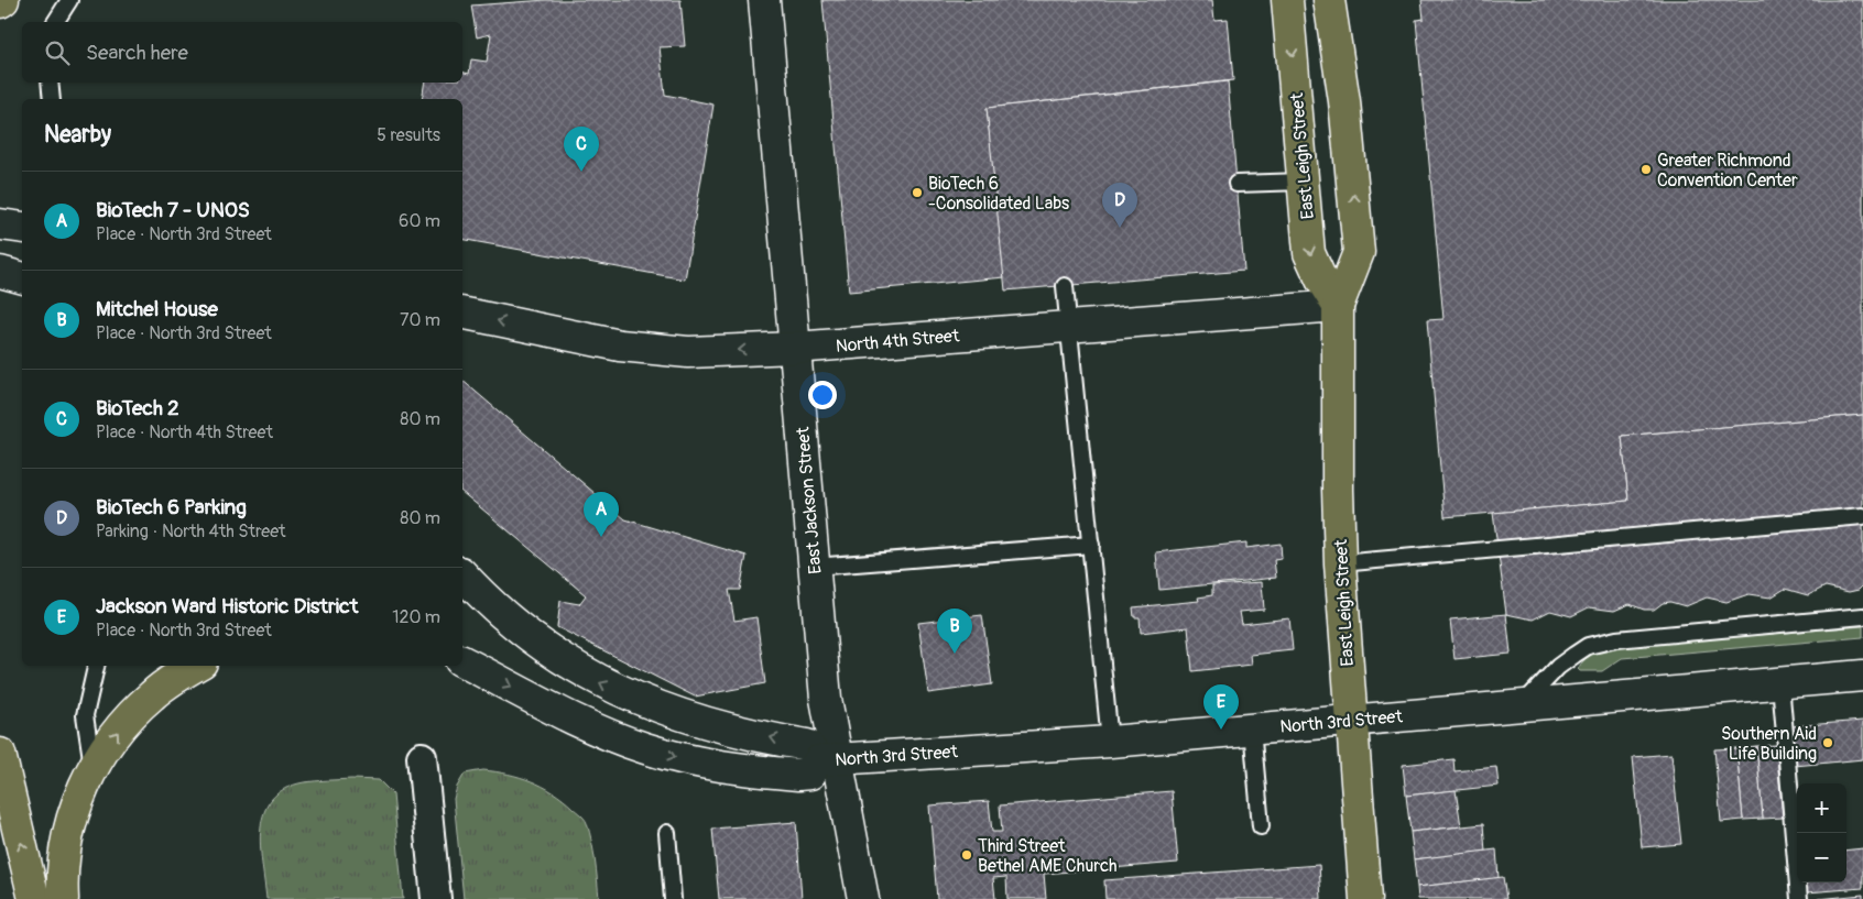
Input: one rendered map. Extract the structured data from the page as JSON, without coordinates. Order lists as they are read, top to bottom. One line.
{"streets":{"main road":["East Leigh Street","North 4th Street","East Jackson Street","North 3rd Street"]},"crossings":[["East Leigh Street","North 4th Street"],["East Leigh Street","North 3rd Street"],["North 4th Street","East Jackson Street"],["East Jackson Street","North 3rd Street"]],"one_way":["North 4th Street"],"places":["Greater Richmond Convention Center","BioTech 6 -Consolidated Labs","Southern Aid Life Building","Third Street Bethel AME Church"],"page":{"search":"Search here","heading":["Nearby","5 results"],"pins":["C","D","A","B","E"],"list":[{"mark":"A","name":"BioTech 7 - UNOS","note":"Place · North 3rd Street","value":"60 m"},{"mark":"B","name":"Mitchel House","note":"Place · North 3rd Street","value":"70 m"},{"mark":"C","name":"BioTech 2","note":"Place · North 4th Street","value":"80 m"},{"mark":"D","name":"BioTech 6 Parking","note":"Parking · North 4th Street","value":"80 m"},{"mark":"E","name":"Jackson Ward Historic District","note":"Place · North 3rd Street","value":"120 m"}],"map_buttons":["+","−"]}}
